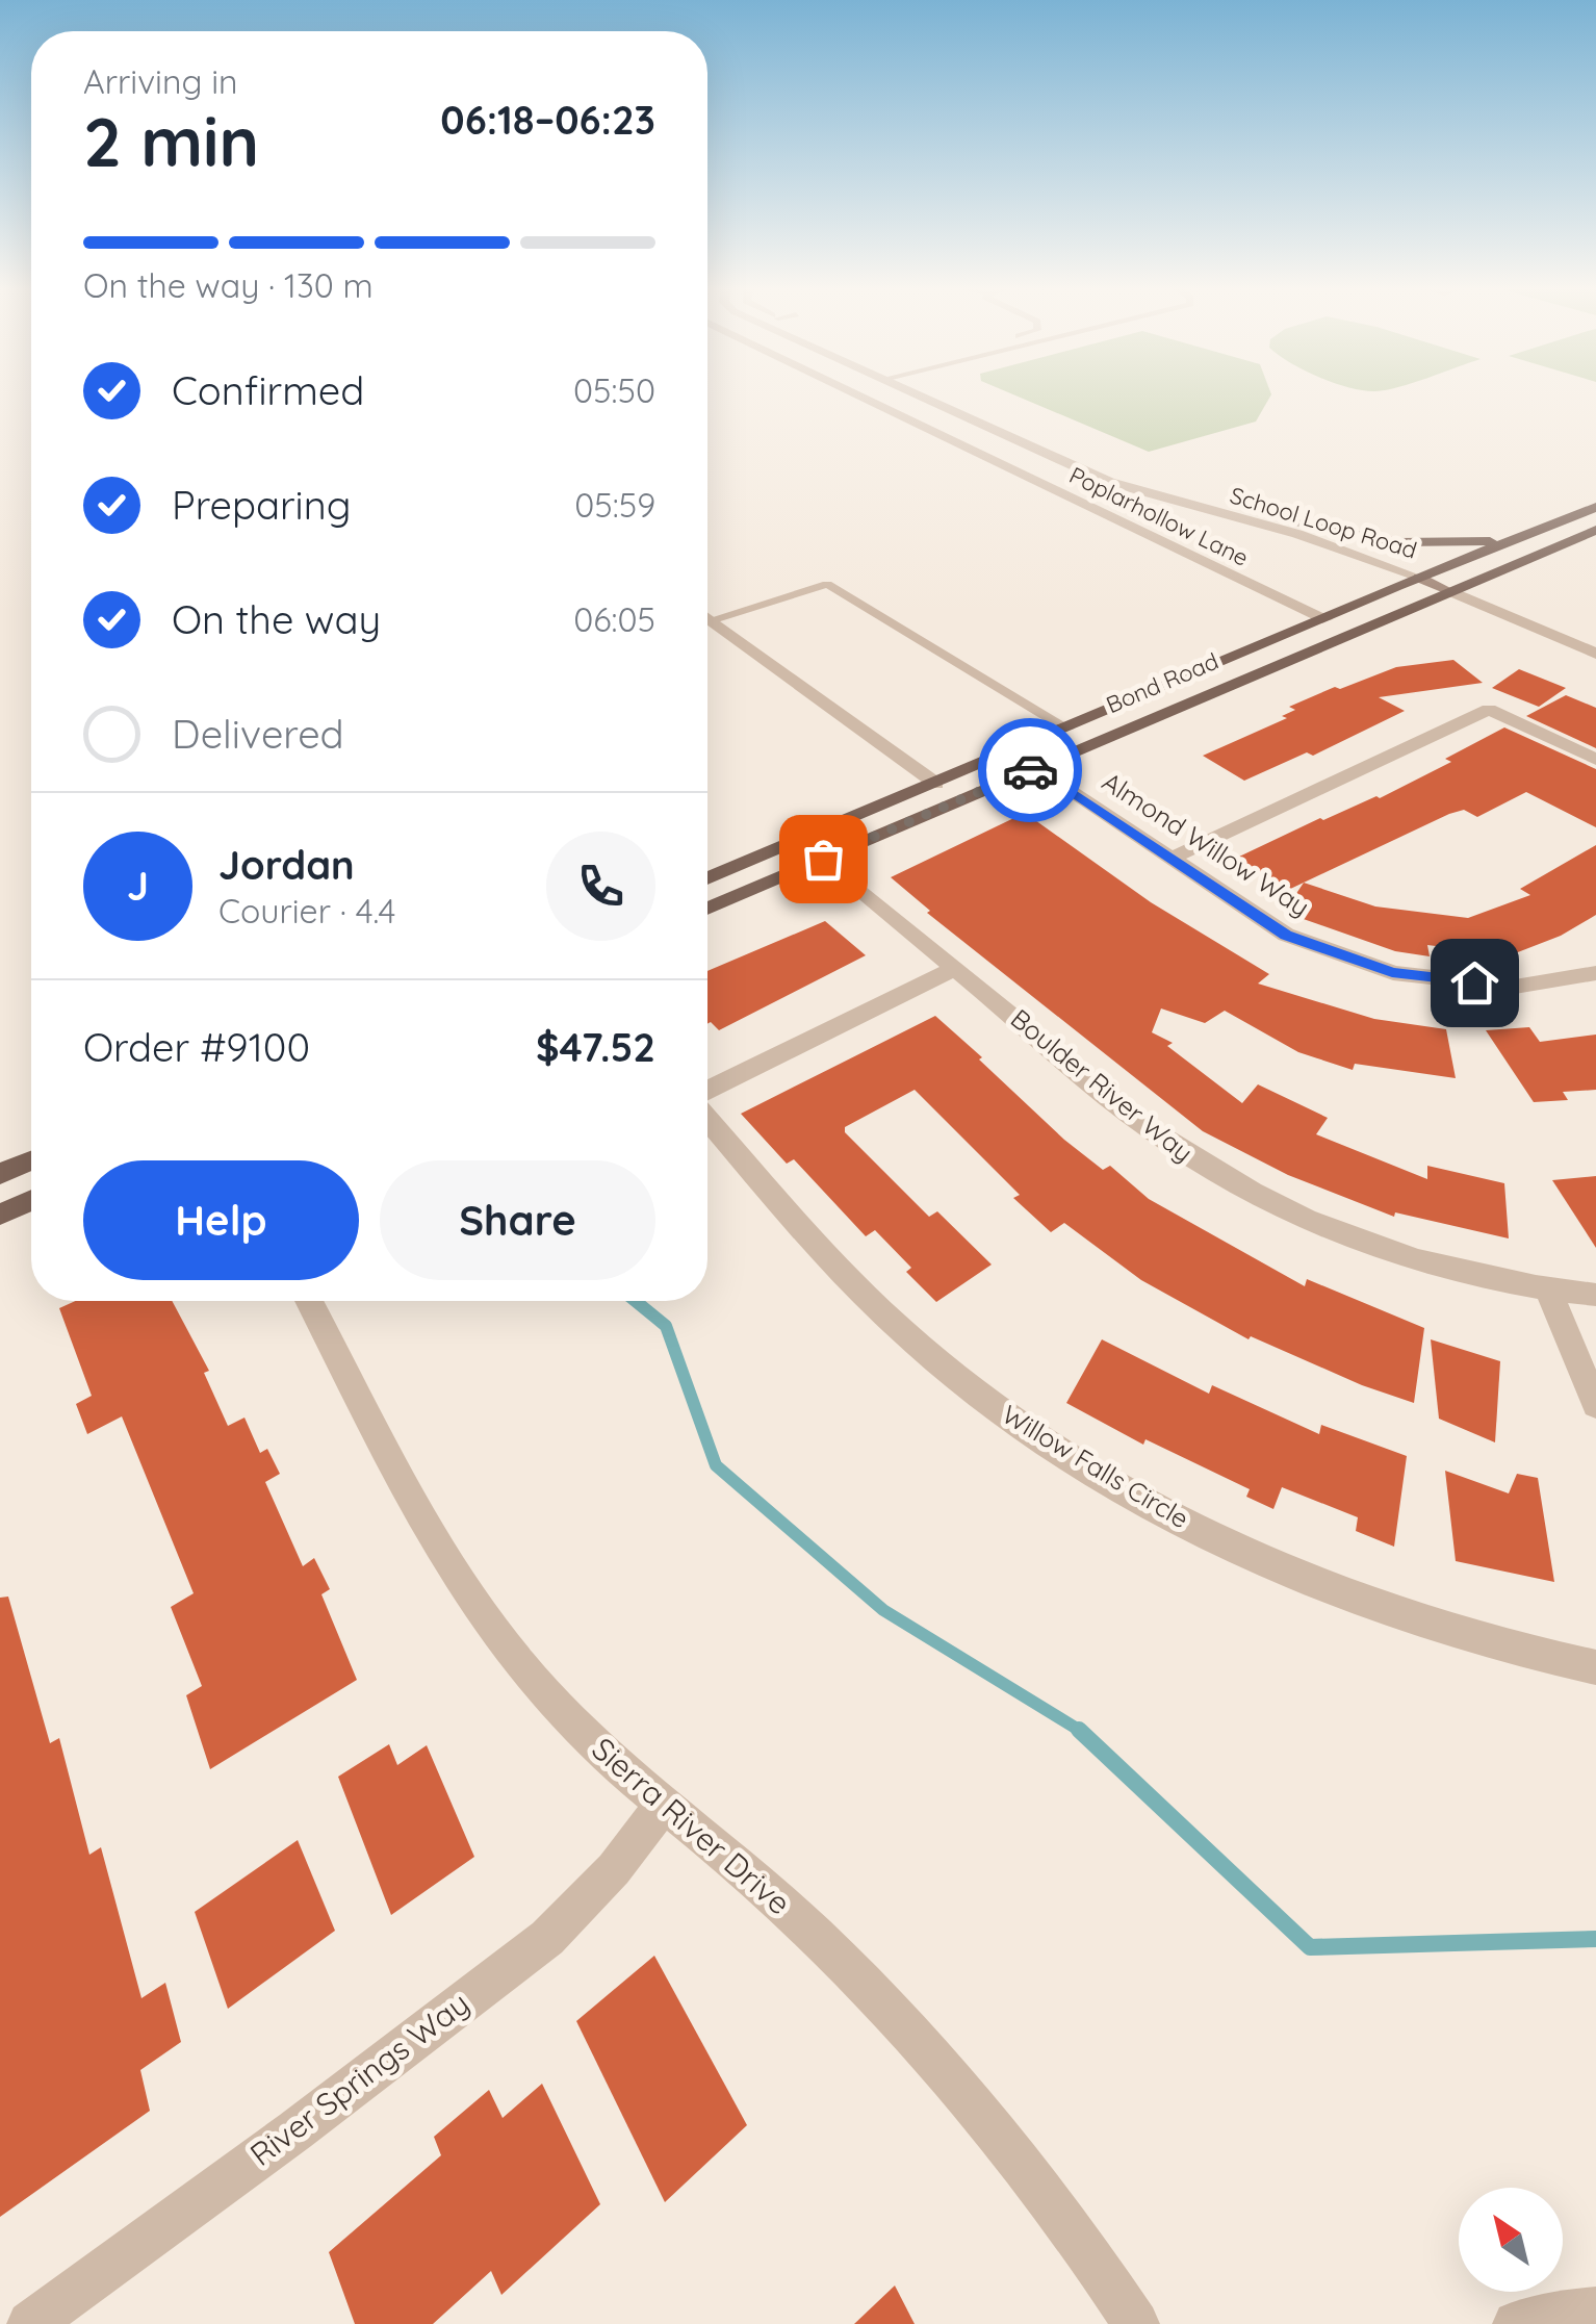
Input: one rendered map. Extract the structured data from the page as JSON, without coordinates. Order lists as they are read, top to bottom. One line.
{"streets":{"main road":["Bond Road"],"street":["Poplarhollow Lane","School Loop Road","Almond Willow Way","Boulder River Way","Willow Falls Circle","Sierra River Drive","River Springs Way"]},"crossings":[["Poplarhollow Lane","Bond Road"],["School Loop Road","Bond Road"],["Bond Road","Almond Willow Way"],["Bond Road","Boulder River Way"],["Sierra River Drive","River Springs Way"]],"north":"top left","page":{"heading":["2 min","Arriving in","06:18–06:23"],"panel":["Jordan","Courier · 4.4","Order #9100","$47.52"],"bar":"On the way · 130 m","list":[["Confirmed","05:50"],["Preparing","05:59"],["On the way","06:05"],"Delivered"],"round":"J","buttons":["Help","Share"]}}
